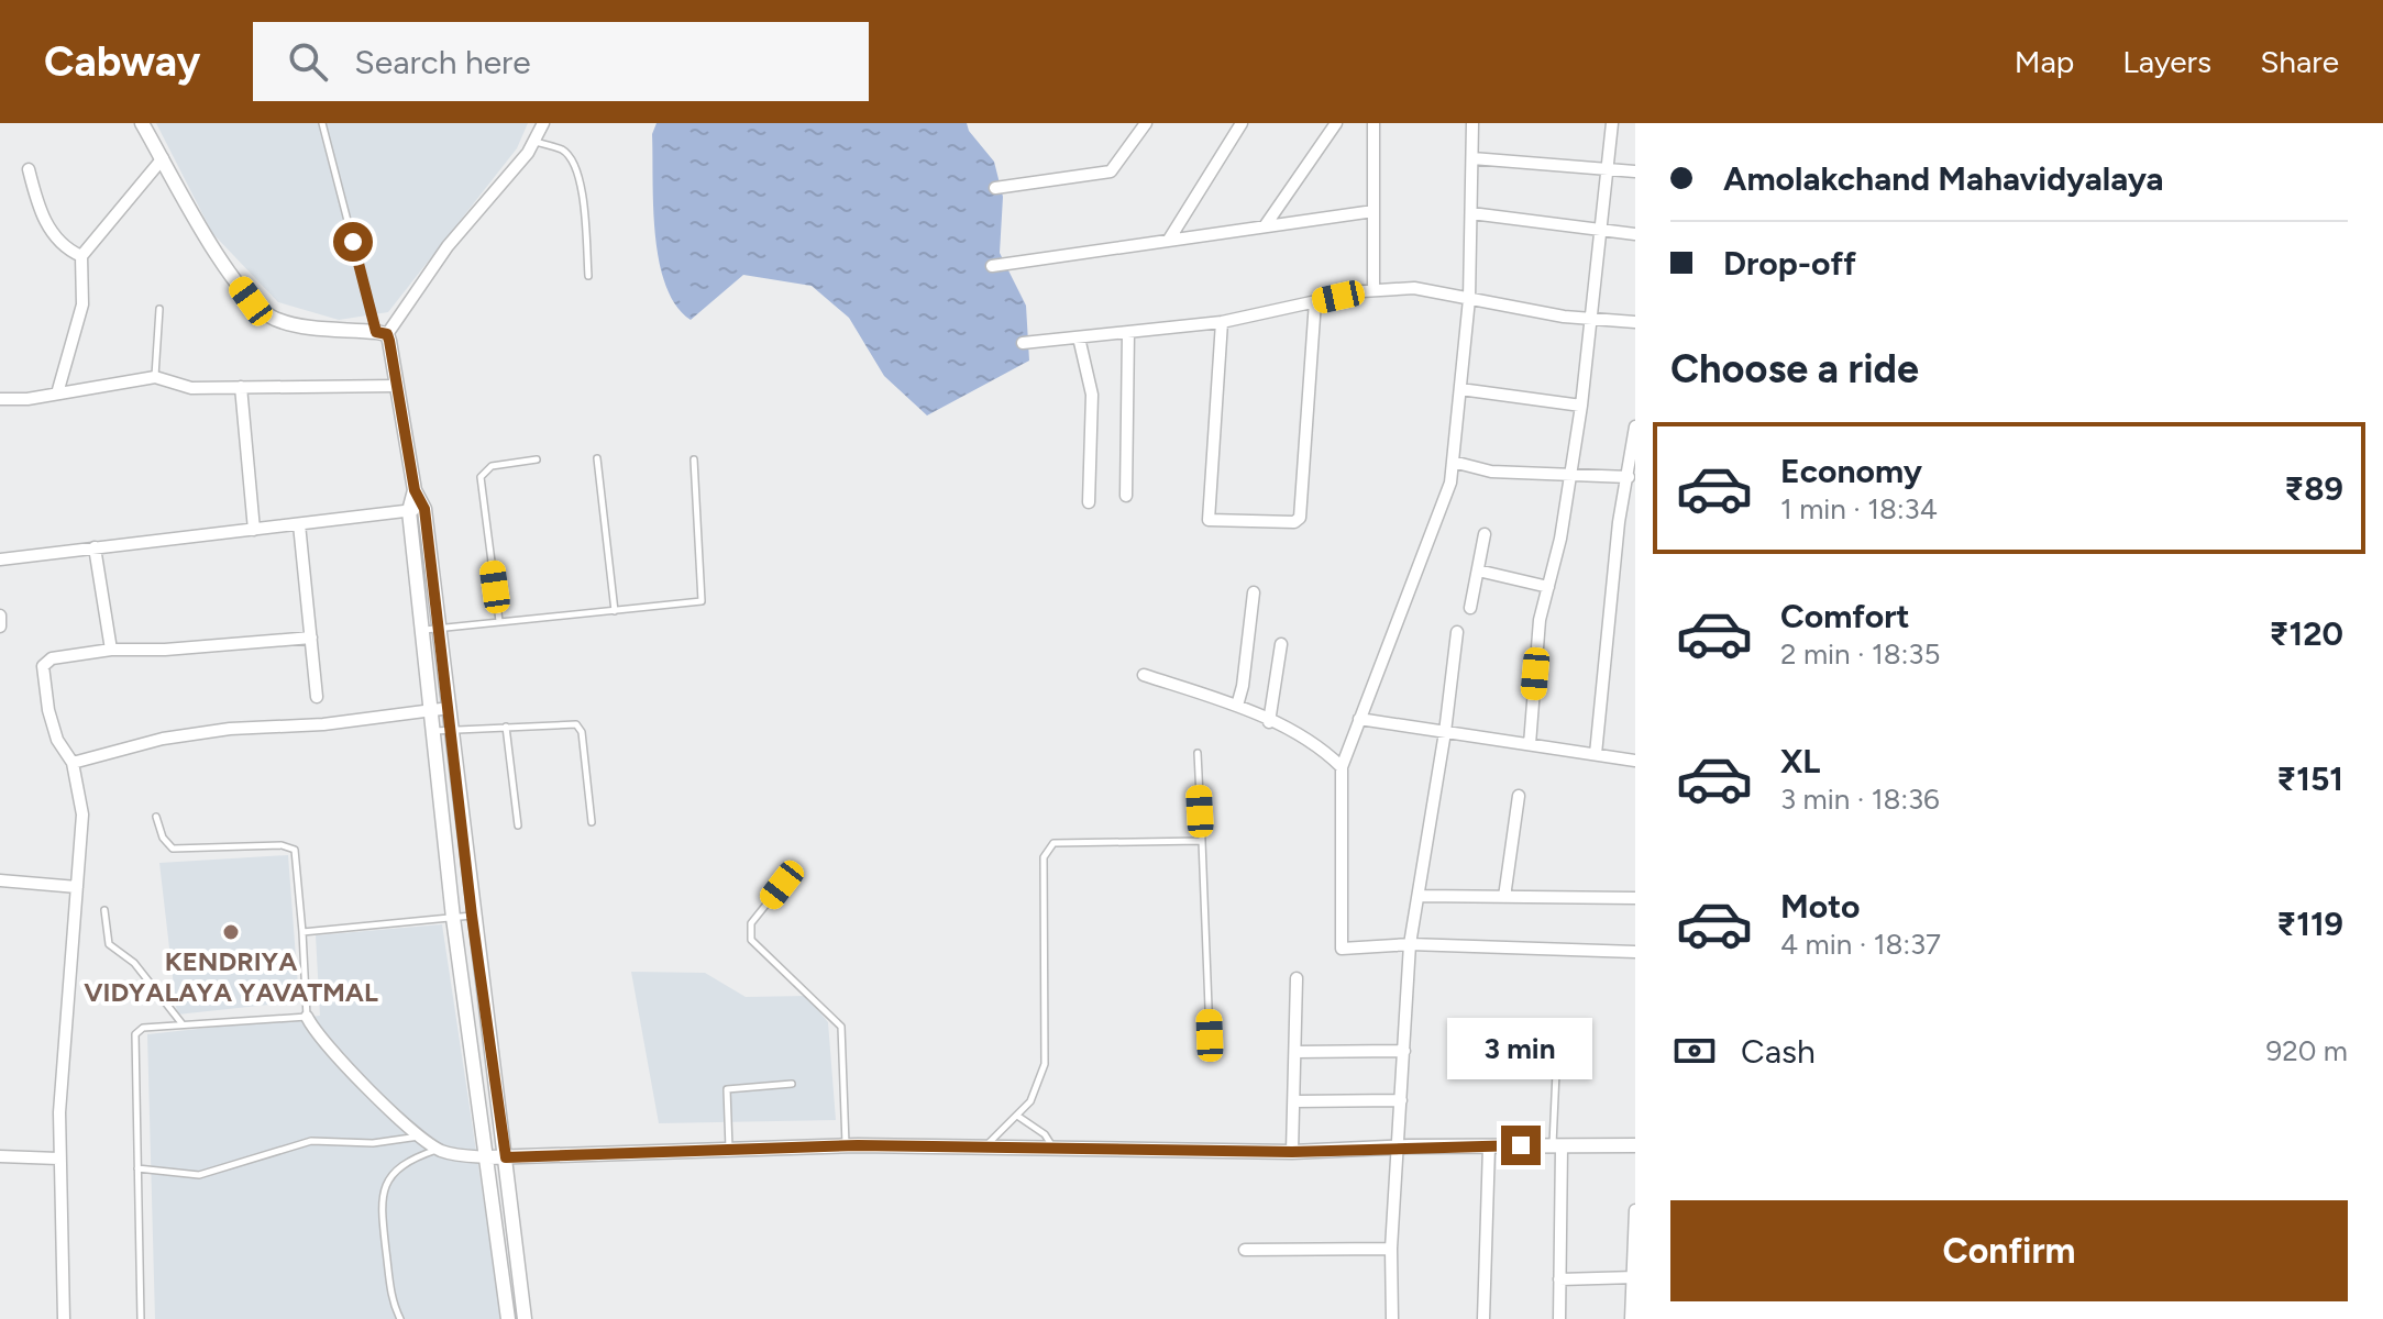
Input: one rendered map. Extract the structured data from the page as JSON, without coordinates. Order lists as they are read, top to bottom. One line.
{"places":["KENDRIYA VIDYALAYA YAVATMAL"],"page":{"header":"Cabway","search":"Search here","nav":["Map","Layers","Share"],"banner":["Amolakchand Mahavidyalaya","Drop-off"],"heading":"Choose a ride","list":[{"name":"Economy","note":"1 min · 18:34","value":"₹89"},{"name":"Comfort","note":"2 min · 18:35","value":"₹120"},{"name":"XL","note":"3 min · 18:36","value":"₹151"},{"name":"Moto","note":"4 min · 18:37","value":"₹119"}],"pay":["Cash","920 m"],"bubble":"3 min","buttons":"Confirm"}}
